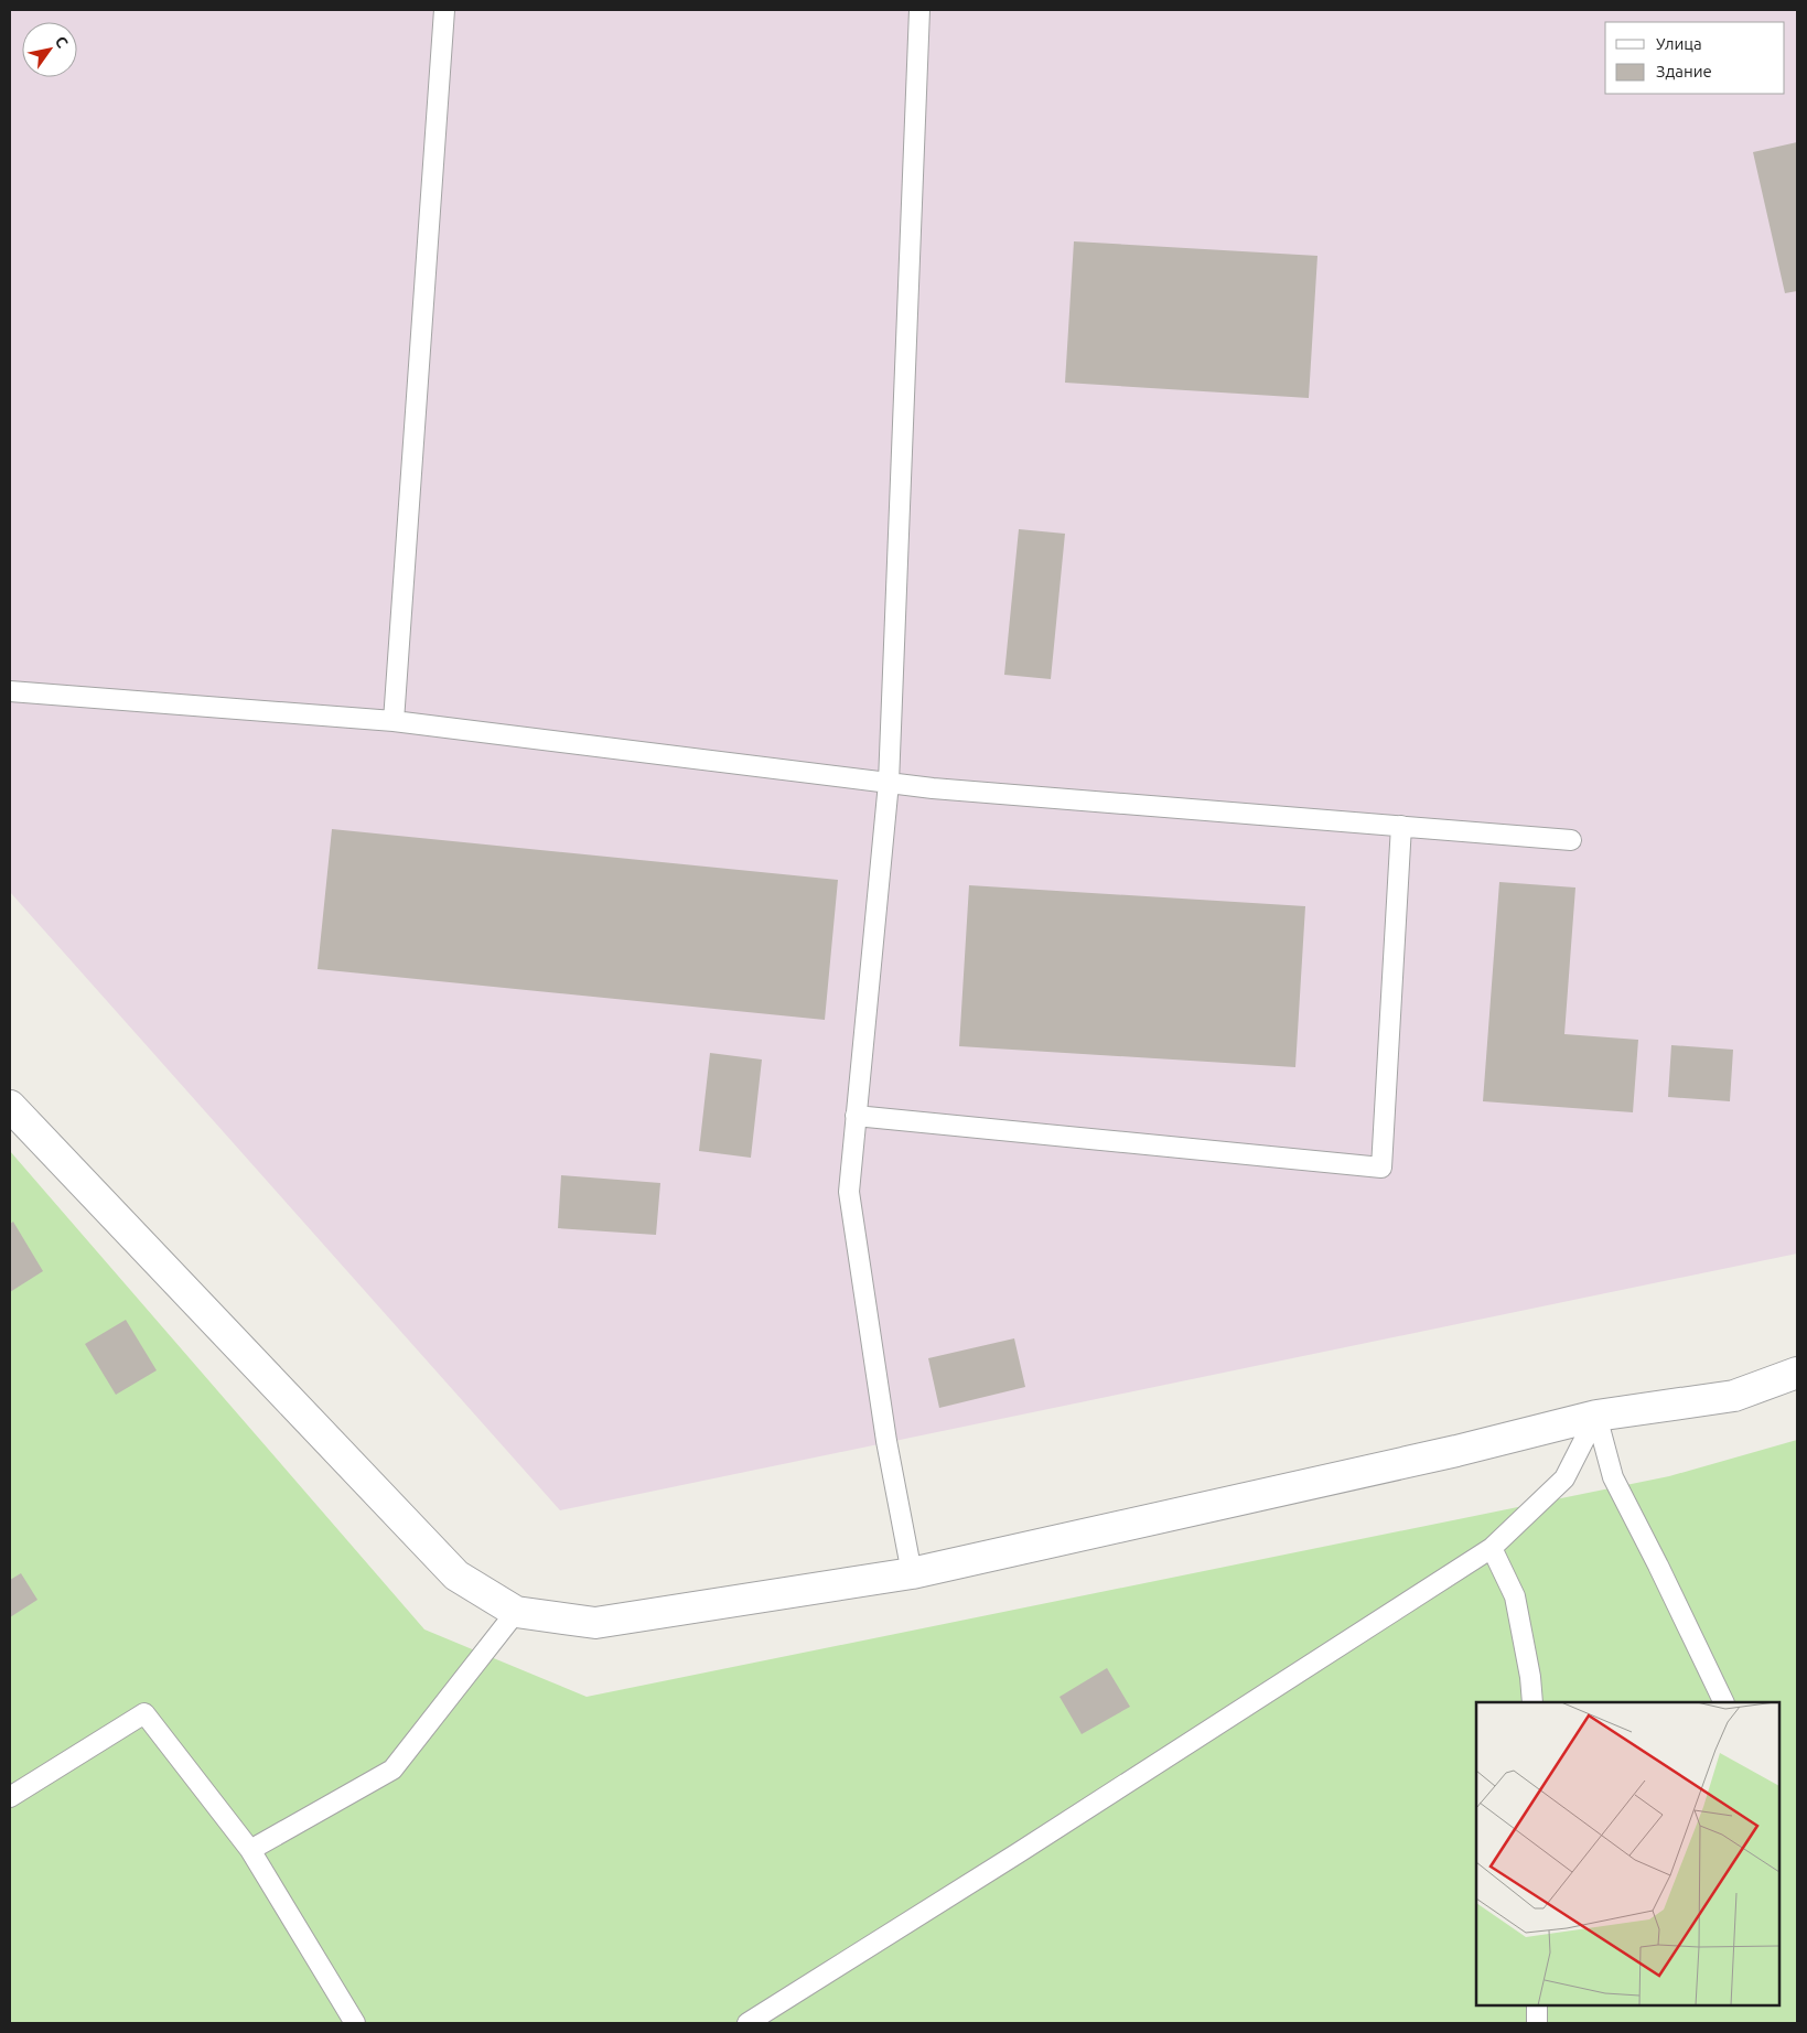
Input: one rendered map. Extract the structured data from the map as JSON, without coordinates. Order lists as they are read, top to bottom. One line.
{"legend":["Улица","Здание"],"north":"top right"}
